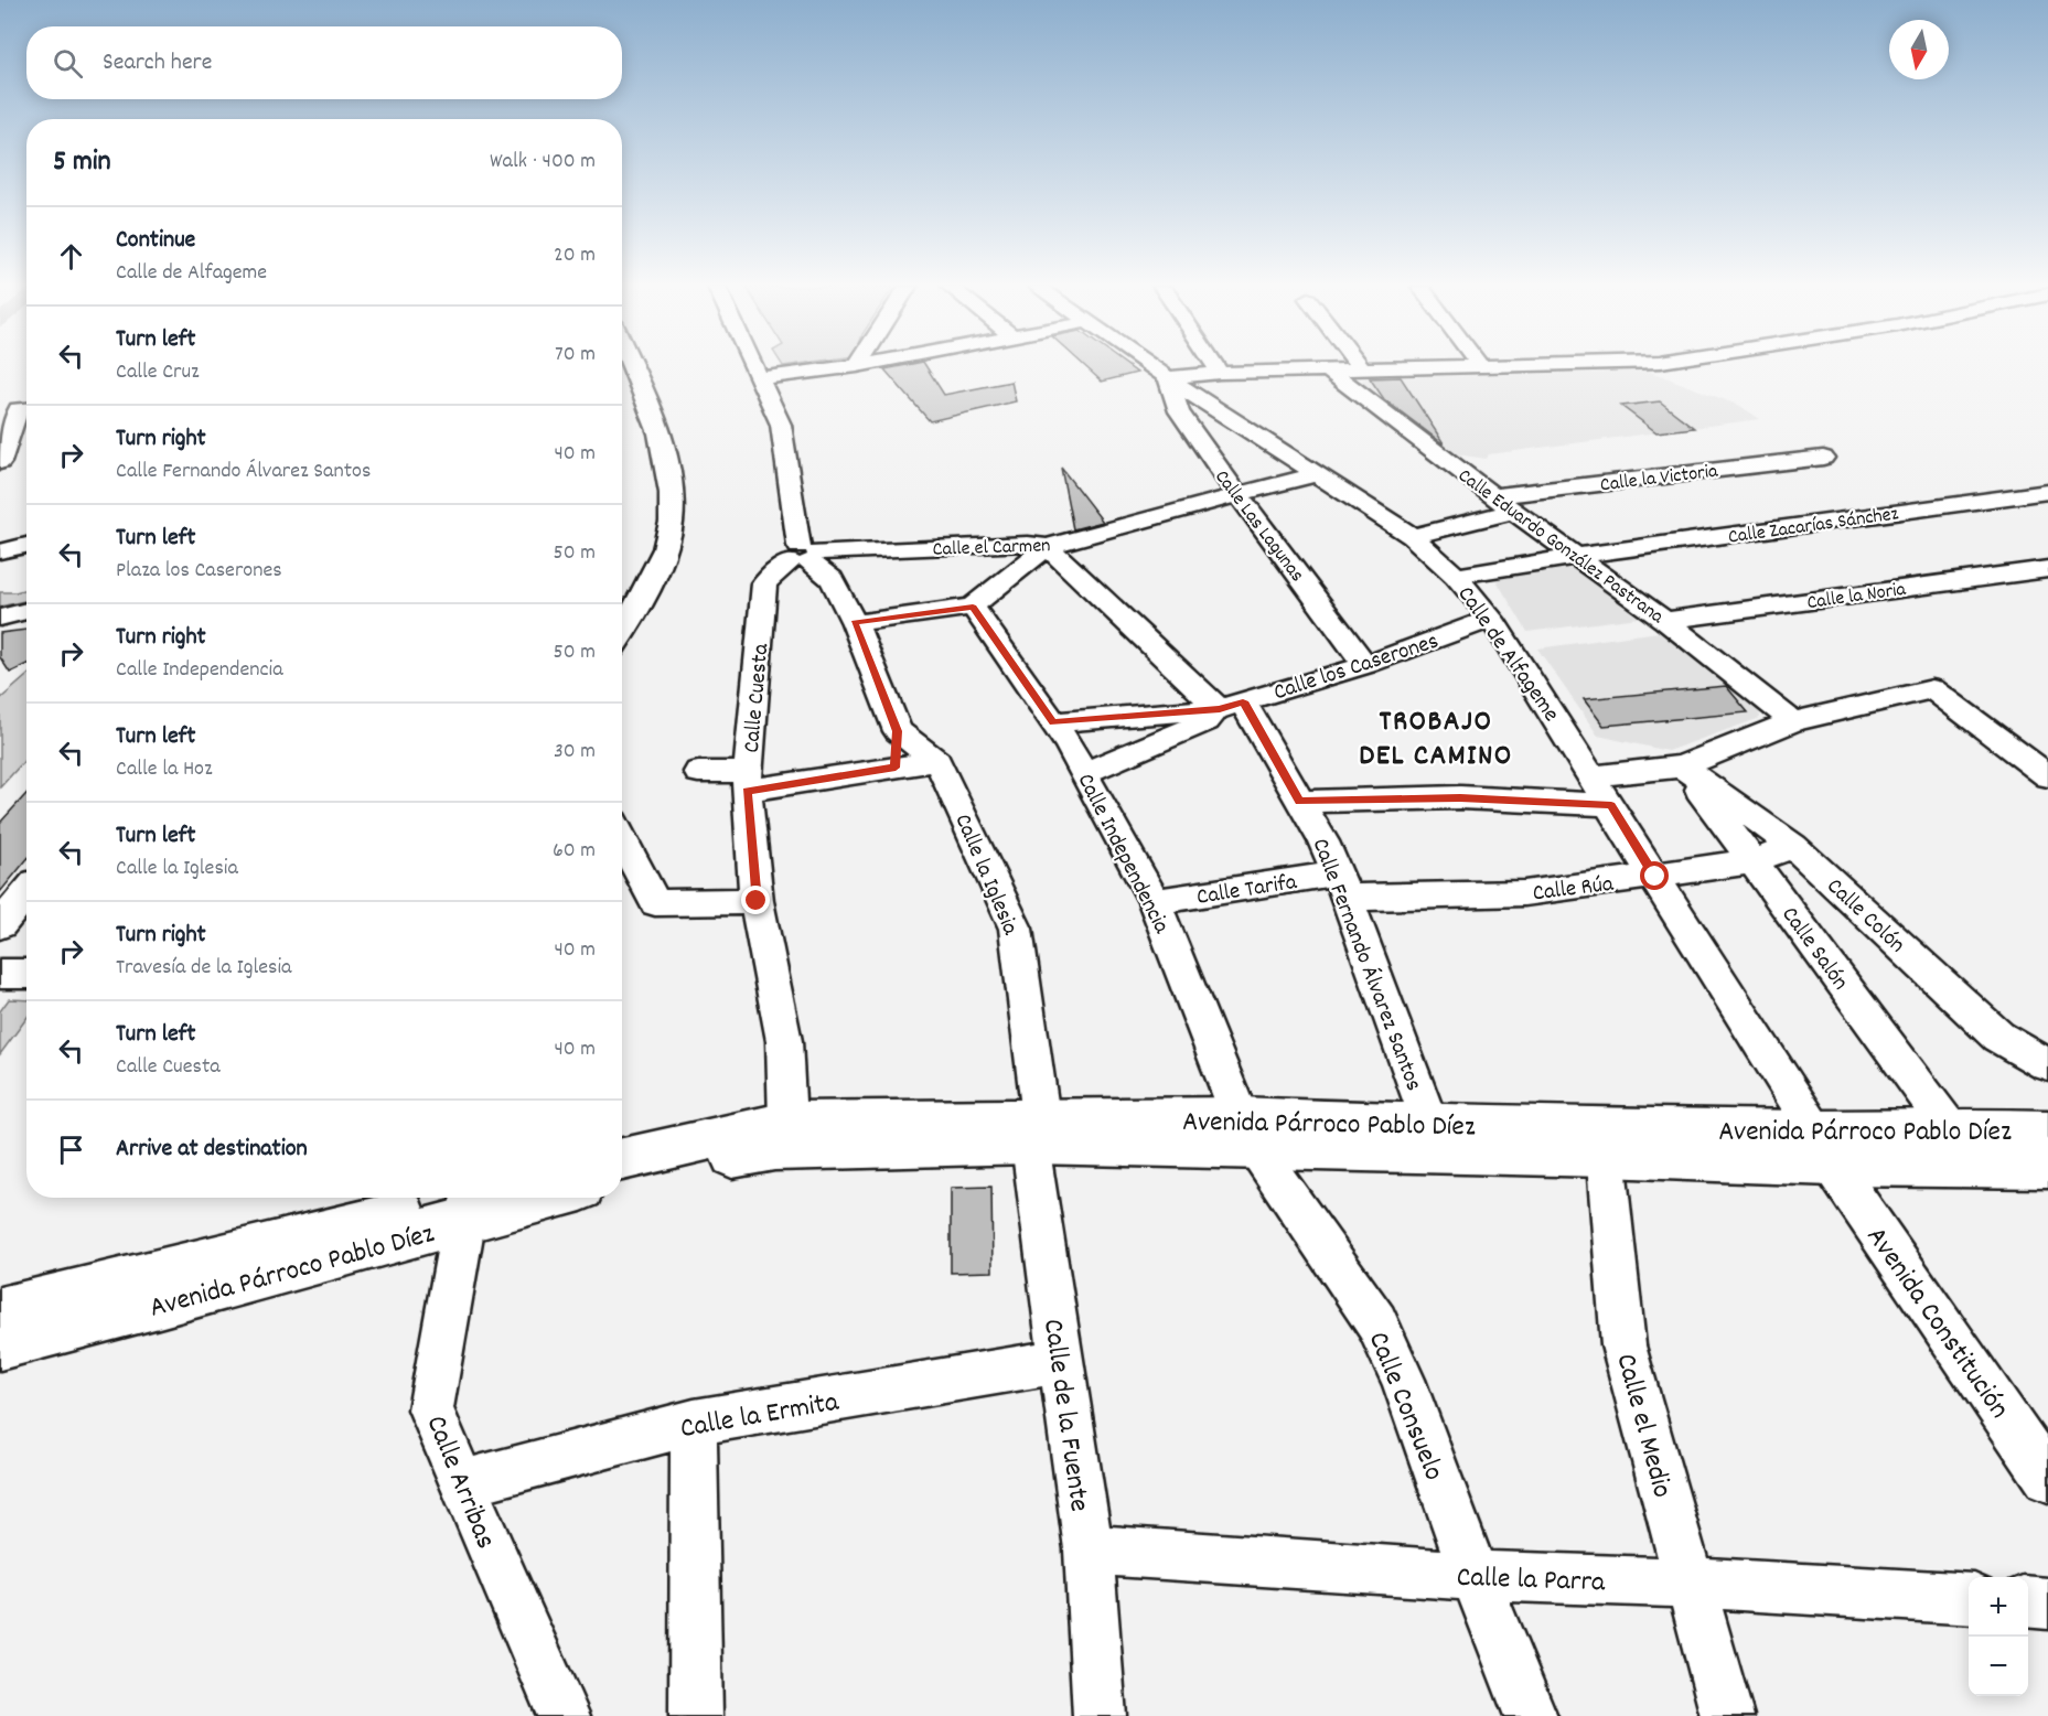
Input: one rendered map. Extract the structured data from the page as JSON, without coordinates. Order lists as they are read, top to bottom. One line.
{"streets":{"main road":["Avenida Párroco Pablo Díez"],"street":["Calle la Victoria","Calle Zacarías Sánchez","Calle Las Lagunas","Calle Eduardo González Pastrana","Calle el Carmen","Calle la Noria","Calle de Alfageme","Calle los Caserones","Calle Cuesta","Calle Independencia","Calle la Iglesia","Calle Rúa","Calle Tarifa","Calle Colón","Calle Salón","Calle Fernando Álvarez Santos","Avenida Constitución","Calle Consuelo","Calle la Ermita","Calle de la Fuente","Calle el Medio","Calle Arribas","Calle la Parra"]},"crossings":[["Calle la Victoria","Calle Eduardo González Pastrana"],["Calle Zacarías Sánchez","Calle Eduardo González Pastrana"],["Calle Zacarías Sánchez","Calle de Alfageme"],["Calle Las Lagunas","Calle el Carmen"],["Calle Las Lagunas","Calle de Alfageme"],["Calle Las Lagunas","Calle los Caserones"],["Calle Eduardo González Pastrana","Calle la Noria"],["Calle el Carmen","Calle de Alfageme"],["Calle el Carmen","Calle Cuesta"],["Calle el Carmen","Calle Fernando Álvarez Santos"],["Calle de Alfageme","Calle los Caserones"],["Calle de Alfageme","Calle Rúa"],["Calle de Alfageme","Avenida Párroco Pablo Díez"],["Calle de Alfageme","Avenida Constitución"],["Calle los Caserones","Calle Fernando Álvarez Santos"],["Calle Cuesta","Avenida Párroco Pablo Díez"],["Calle Independencia","Calle Tarifa"],["Calle Independencia","Avenida Párroco Pablo Díez"],["Calle Independencia","Calle Consuelo"],["Calle la Iglesia","Avenida Párroco Pablo Díez"],["Calle la Iglesia","Calle de la Fuente"],["Calle Rúa","Calle Tarifa"],["Calle Rúa","Calle Colón"],["Calle Rúa","Calle Salón"],["Calle Rúa","Calle Fernando Álvarez Santos"],["Calle Tarifa","Calle Fernando Álvarez Santos"],["Calle Colón","Calle Salón"],["Calle Salón","Avenida Párroco Pablo Díez"],["Calle Fernando Álvarez Santos","Avenida Párroco Pablo Díez"],["Avenida Párroco Pablo Díez","Avenida Constitución"],["Avenida Párroco Pablo Díez","Calle Consuelo"],["Avenida Párroco Pablo Díez","Calle de la Fuente"],["Avenida Párroco Pablo Díez","Calle el Medio"],["Avenida Párroco Pablo Díez","Calle Arribas"],["Calle Consuelo","Calle la Parra"],["Calle la Ermita","Calle de la Fuente"],["Calle la Ermita","Calle Arribas"],["Calle de la Fuente","Calle la Parra"],["Calle el Medio","Calle la Parra"]],"districts":["TROBAJO DEL CAMINO"],"north":"bottom","page":{"search":"Search here","heading":["5 min","Walk · 400 m"],"list":[["Continue","Calle de Alfageme","20 m"],["Turn left","Calle Cruz","70 m"],["Turn right","Calle Fernando Álvarez Santos","40 m"],["Turn left","Plaza los Caserones","50 m"],["Turn right","Calle Independencia","50 m"],["Turn left","Calle la Hoz","30 m"],["Turn left","Calle la Iglesia","60 m"],["Turn right","Travesía de la Iglesia","40 m"],["Turn left","Calle Cuesta","40 m"],"Arrive at destination"],"map_buttons":["+","−"]}}
